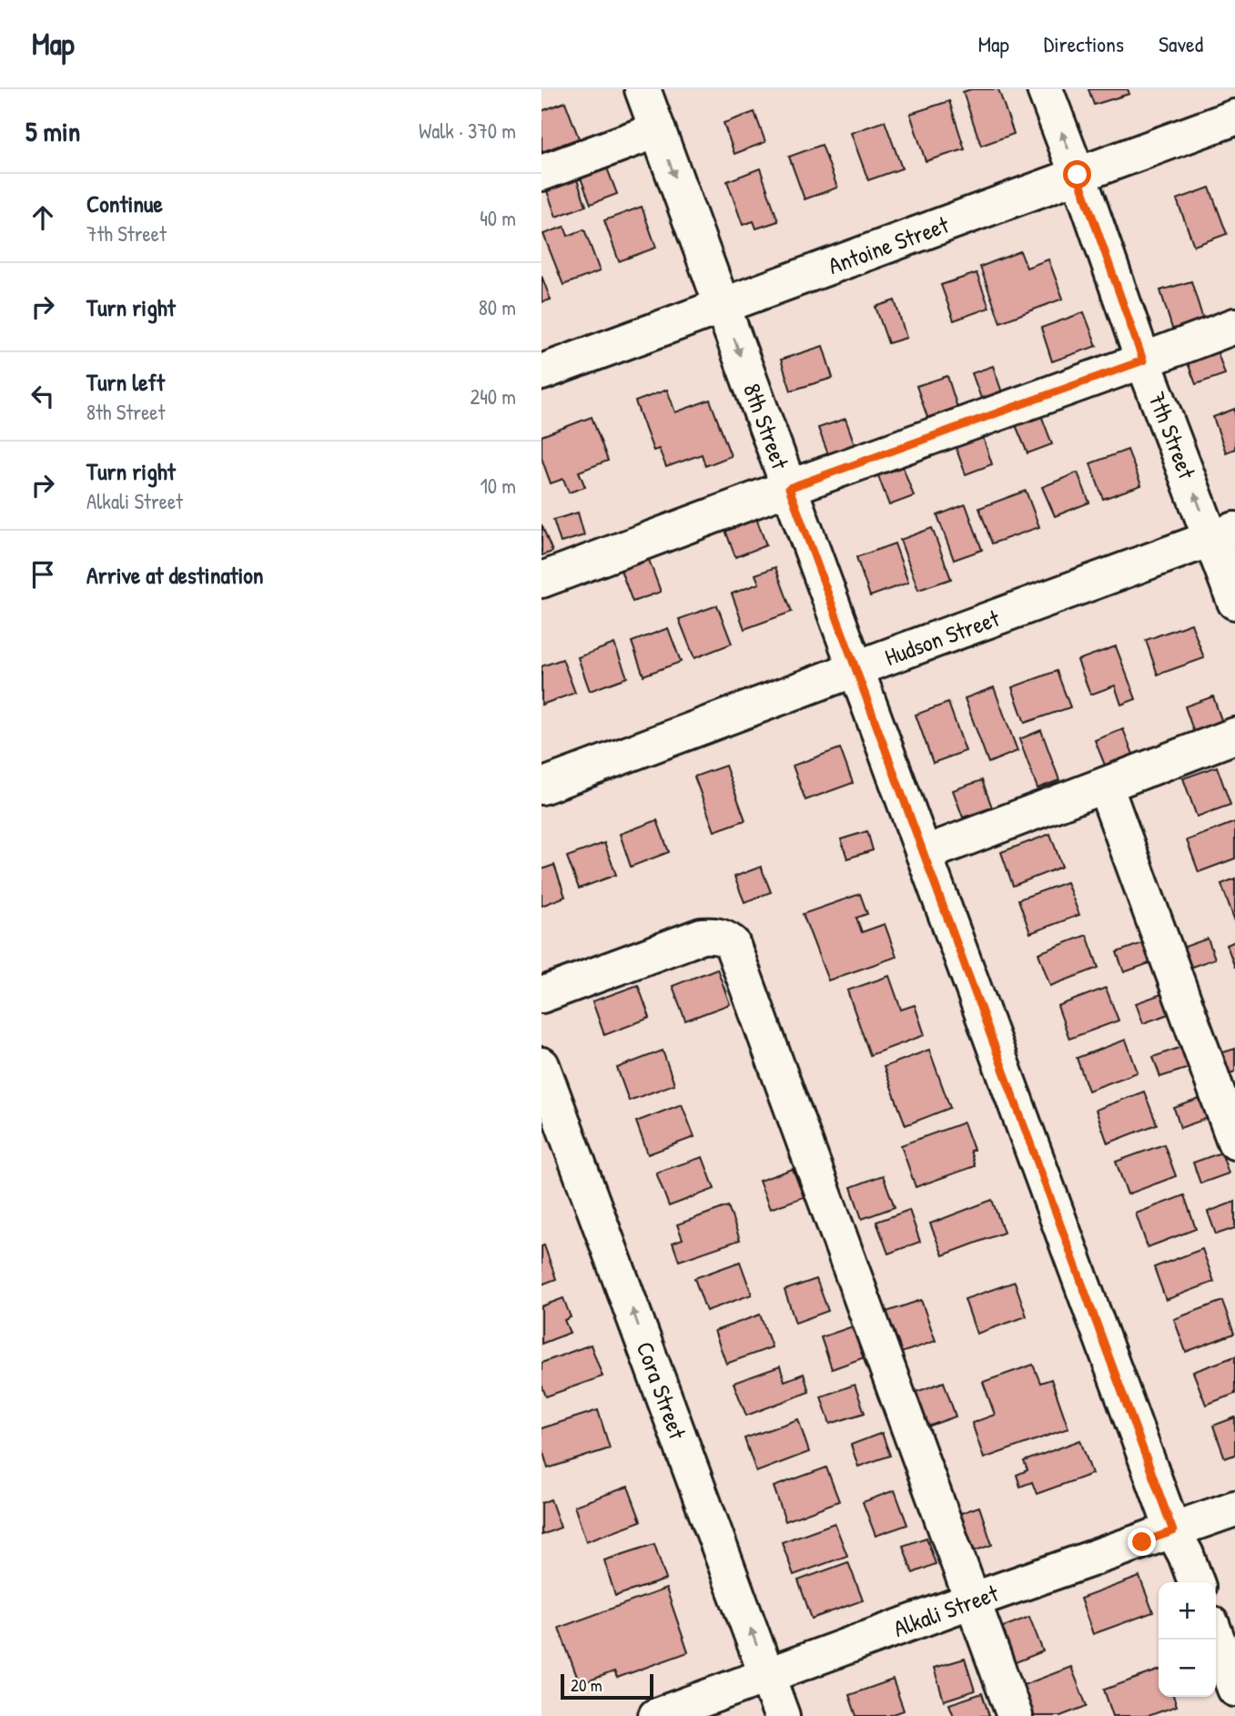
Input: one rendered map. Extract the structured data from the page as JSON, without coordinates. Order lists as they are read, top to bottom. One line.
{"streets":{"street":["Antoine Street","8th Street","7th Street","Hudson Street","Cora Street","Alkali Street"]},"crossings":[["Antoine Street","8th Street"],["Antoine Street","7th Street"],["8th Street","Hudson Street"],["8th Street","Alkali Street"],["7th Street","Hudson Street"],["Cora Street","Alkali Street"]],"one_way":["7th Street","Cora Street"],"scale_bar":"20 m","page":{"header":"Map","nav":["Map","Directions","Saved"],"heading":["5 min","Walk · 370 m"],"list":[["Continue","7th Street","40 m"],["Turn right","80 m"],["Turn left","8th Street","240 m"],["Turn right","Alkali Street","10 m"],"Arrive at destination"],"map_buttons":["+","−"],"scale":"20 m"}}
